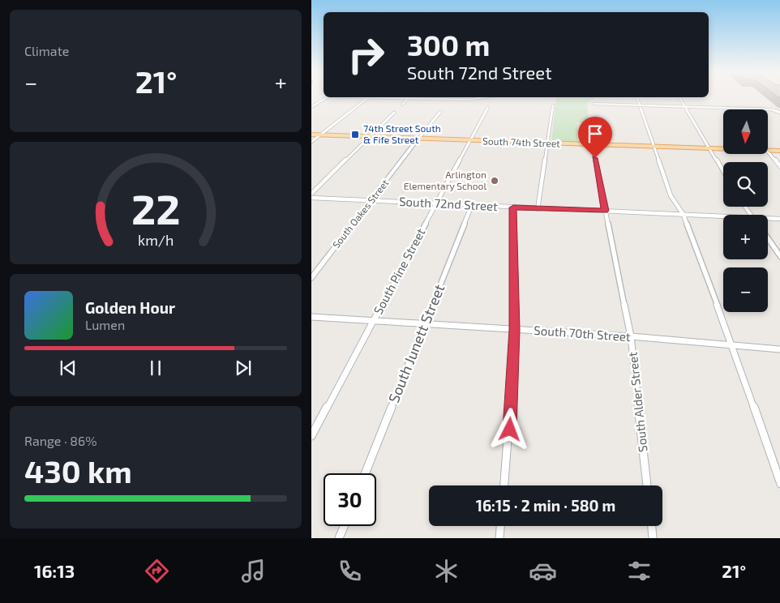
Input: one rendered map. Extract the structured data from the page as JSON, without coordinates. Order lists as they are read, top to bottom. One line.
{"streets":{"main road":["South 74th Street"],"street":["South 72nd Street","South Oakes Street","South Pine Street","South 70th Street","South Junett Street","South Alder Street"]},"crossings":[["South 74th Street","South Oakes Street"],["South 74th Street","South Pine Street"],["South 74th Street","South Alder Street"],["South 72nd Street","South Oakes Street"],["South 72nd Street","South Pine Street"],["South 72nd Street","South Junett Street"],["South 72nd Street","South Alder Street"],["South Pine Street","South 70th Street"],["South 70th Street","South Junett Street"],["South 70th Street","South Alder Street"]],"places":{"transit":["74th Street South & Fife Street"],"other":["Arlington Elementary School"]},"north":"bottom","page":{"tile":["Climate",["Range · 86%","430 km"]],"turn":["300 m","South 72nd Street"],"heat":["−","21°","+"],"map_buttons":["+","−"],"song":["Golden Hour","Lumen"],"limit":"30","trip":"16:15 · 2 min · 580 m","tabs":["16:13","21°"],"gauge":["22","km/h"]}}
